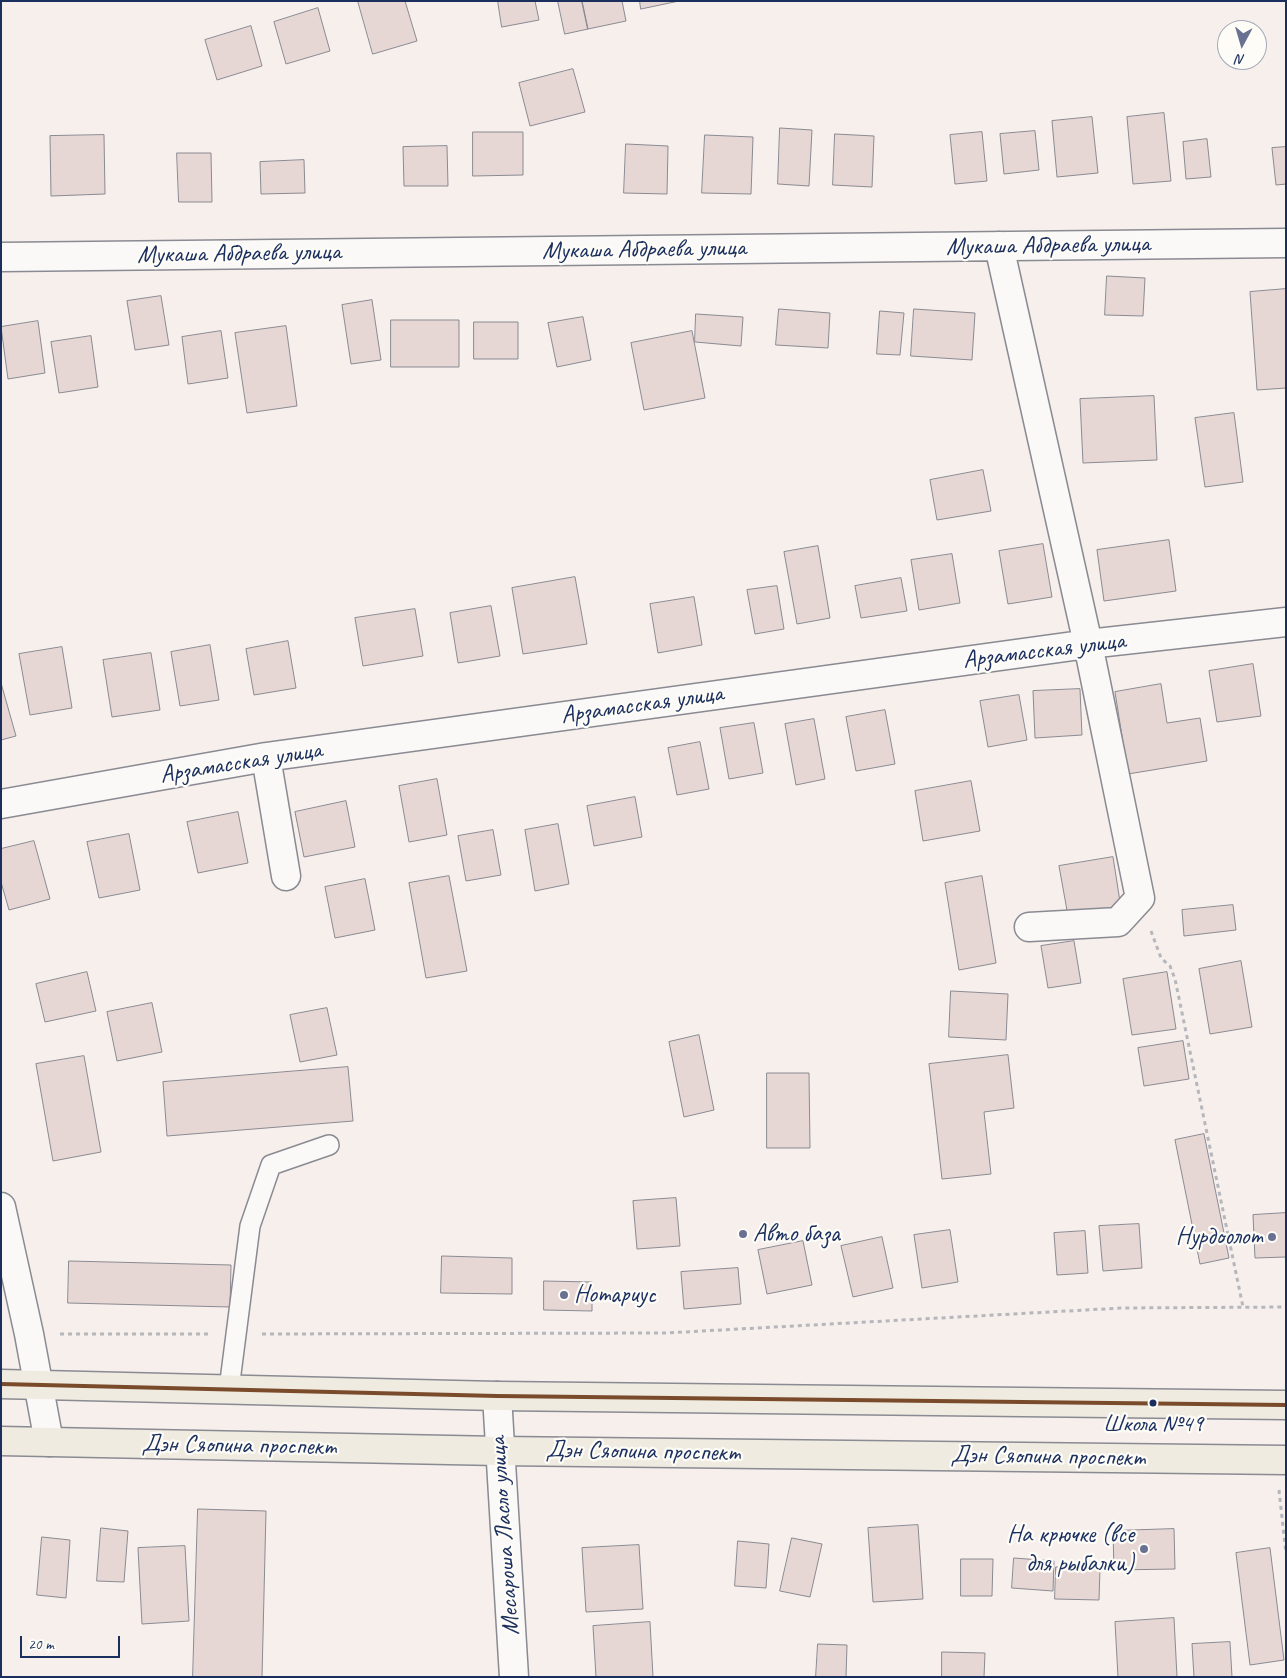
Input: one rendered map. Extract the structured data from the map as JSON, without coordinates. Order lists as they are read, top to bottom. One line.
{"streets":{"main road":["Дэн Сяопина проспект"],"street":["Мукаша Абдраева улица","Арзамасская улица","Месароша Ласло улица"]},"crossings":[["Дэн Сяопина проспект","Месароша Ласло улица"]],"places":["Авто база","Нурдоолот","Нотариус","Школа №49","На крючке (все для рыбалки)"],"scale_bar":"20 m","north":"bottom"}
